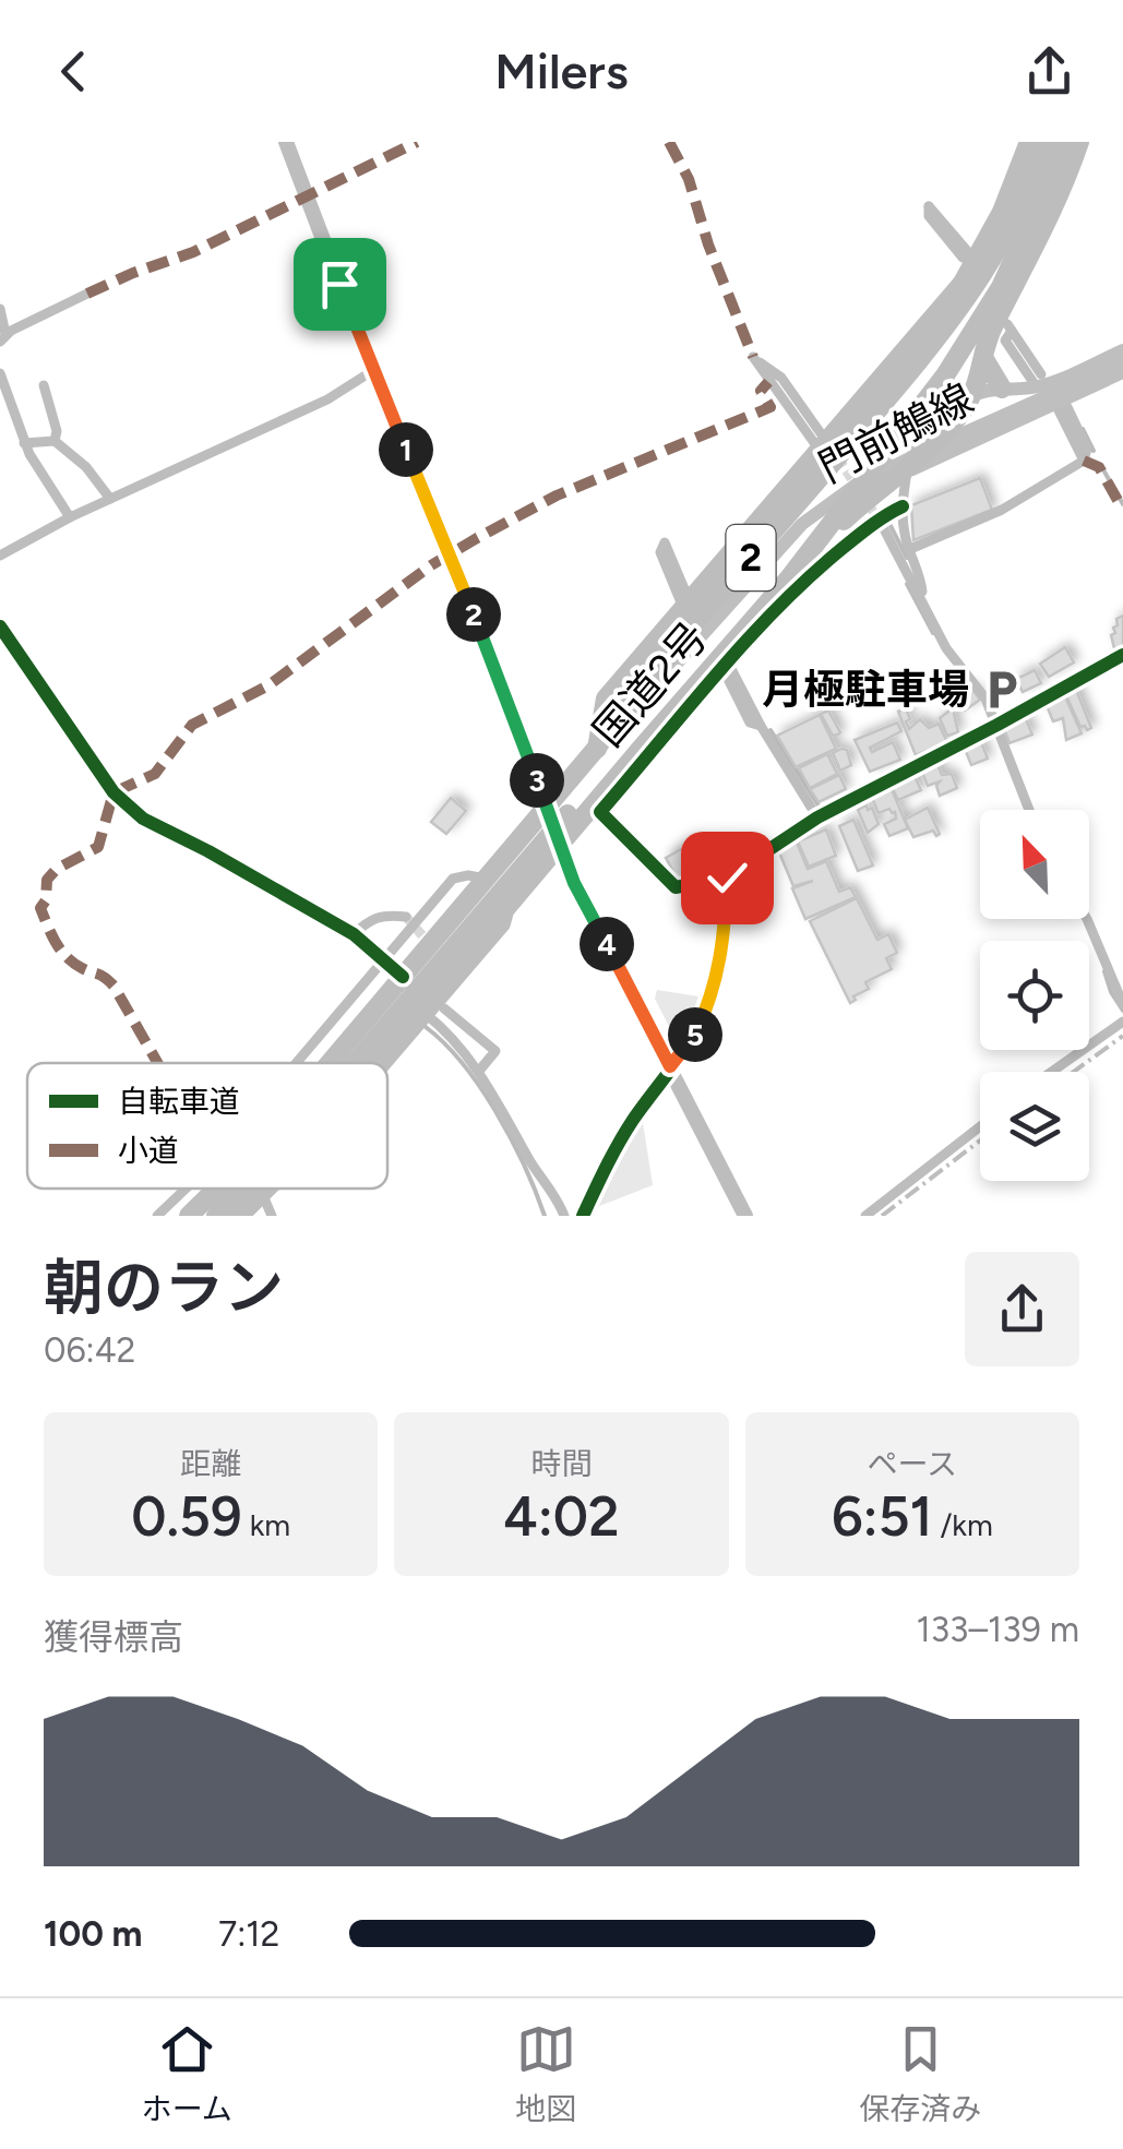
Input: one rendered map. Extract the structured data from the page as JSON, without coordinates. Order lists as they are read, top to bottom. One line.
{"streets":{"highway":["2","国道2号"],"main road":["門前鵤線"]},"crossings":[["門前鵤線","2"],["門前鵤線","国道2号"],["2","国道2号"]],"places":{"parking":["月極駐車場"]},"legend":["自転車道","小道"],"north":"top left","page":{"header":"Milers","pins":["1","2","3","4","5"],"heading":["朝のラン","06:42"],"stats":[["距離","0.59 km"],["時間","4:02"],["ペース","6:51 /km"]],"chart":["獲得標高","133–139 m"],"list":[{"name":"100 m","note":"7:12"}],"tabs":["ホーム","地図","保存済み"]}}
